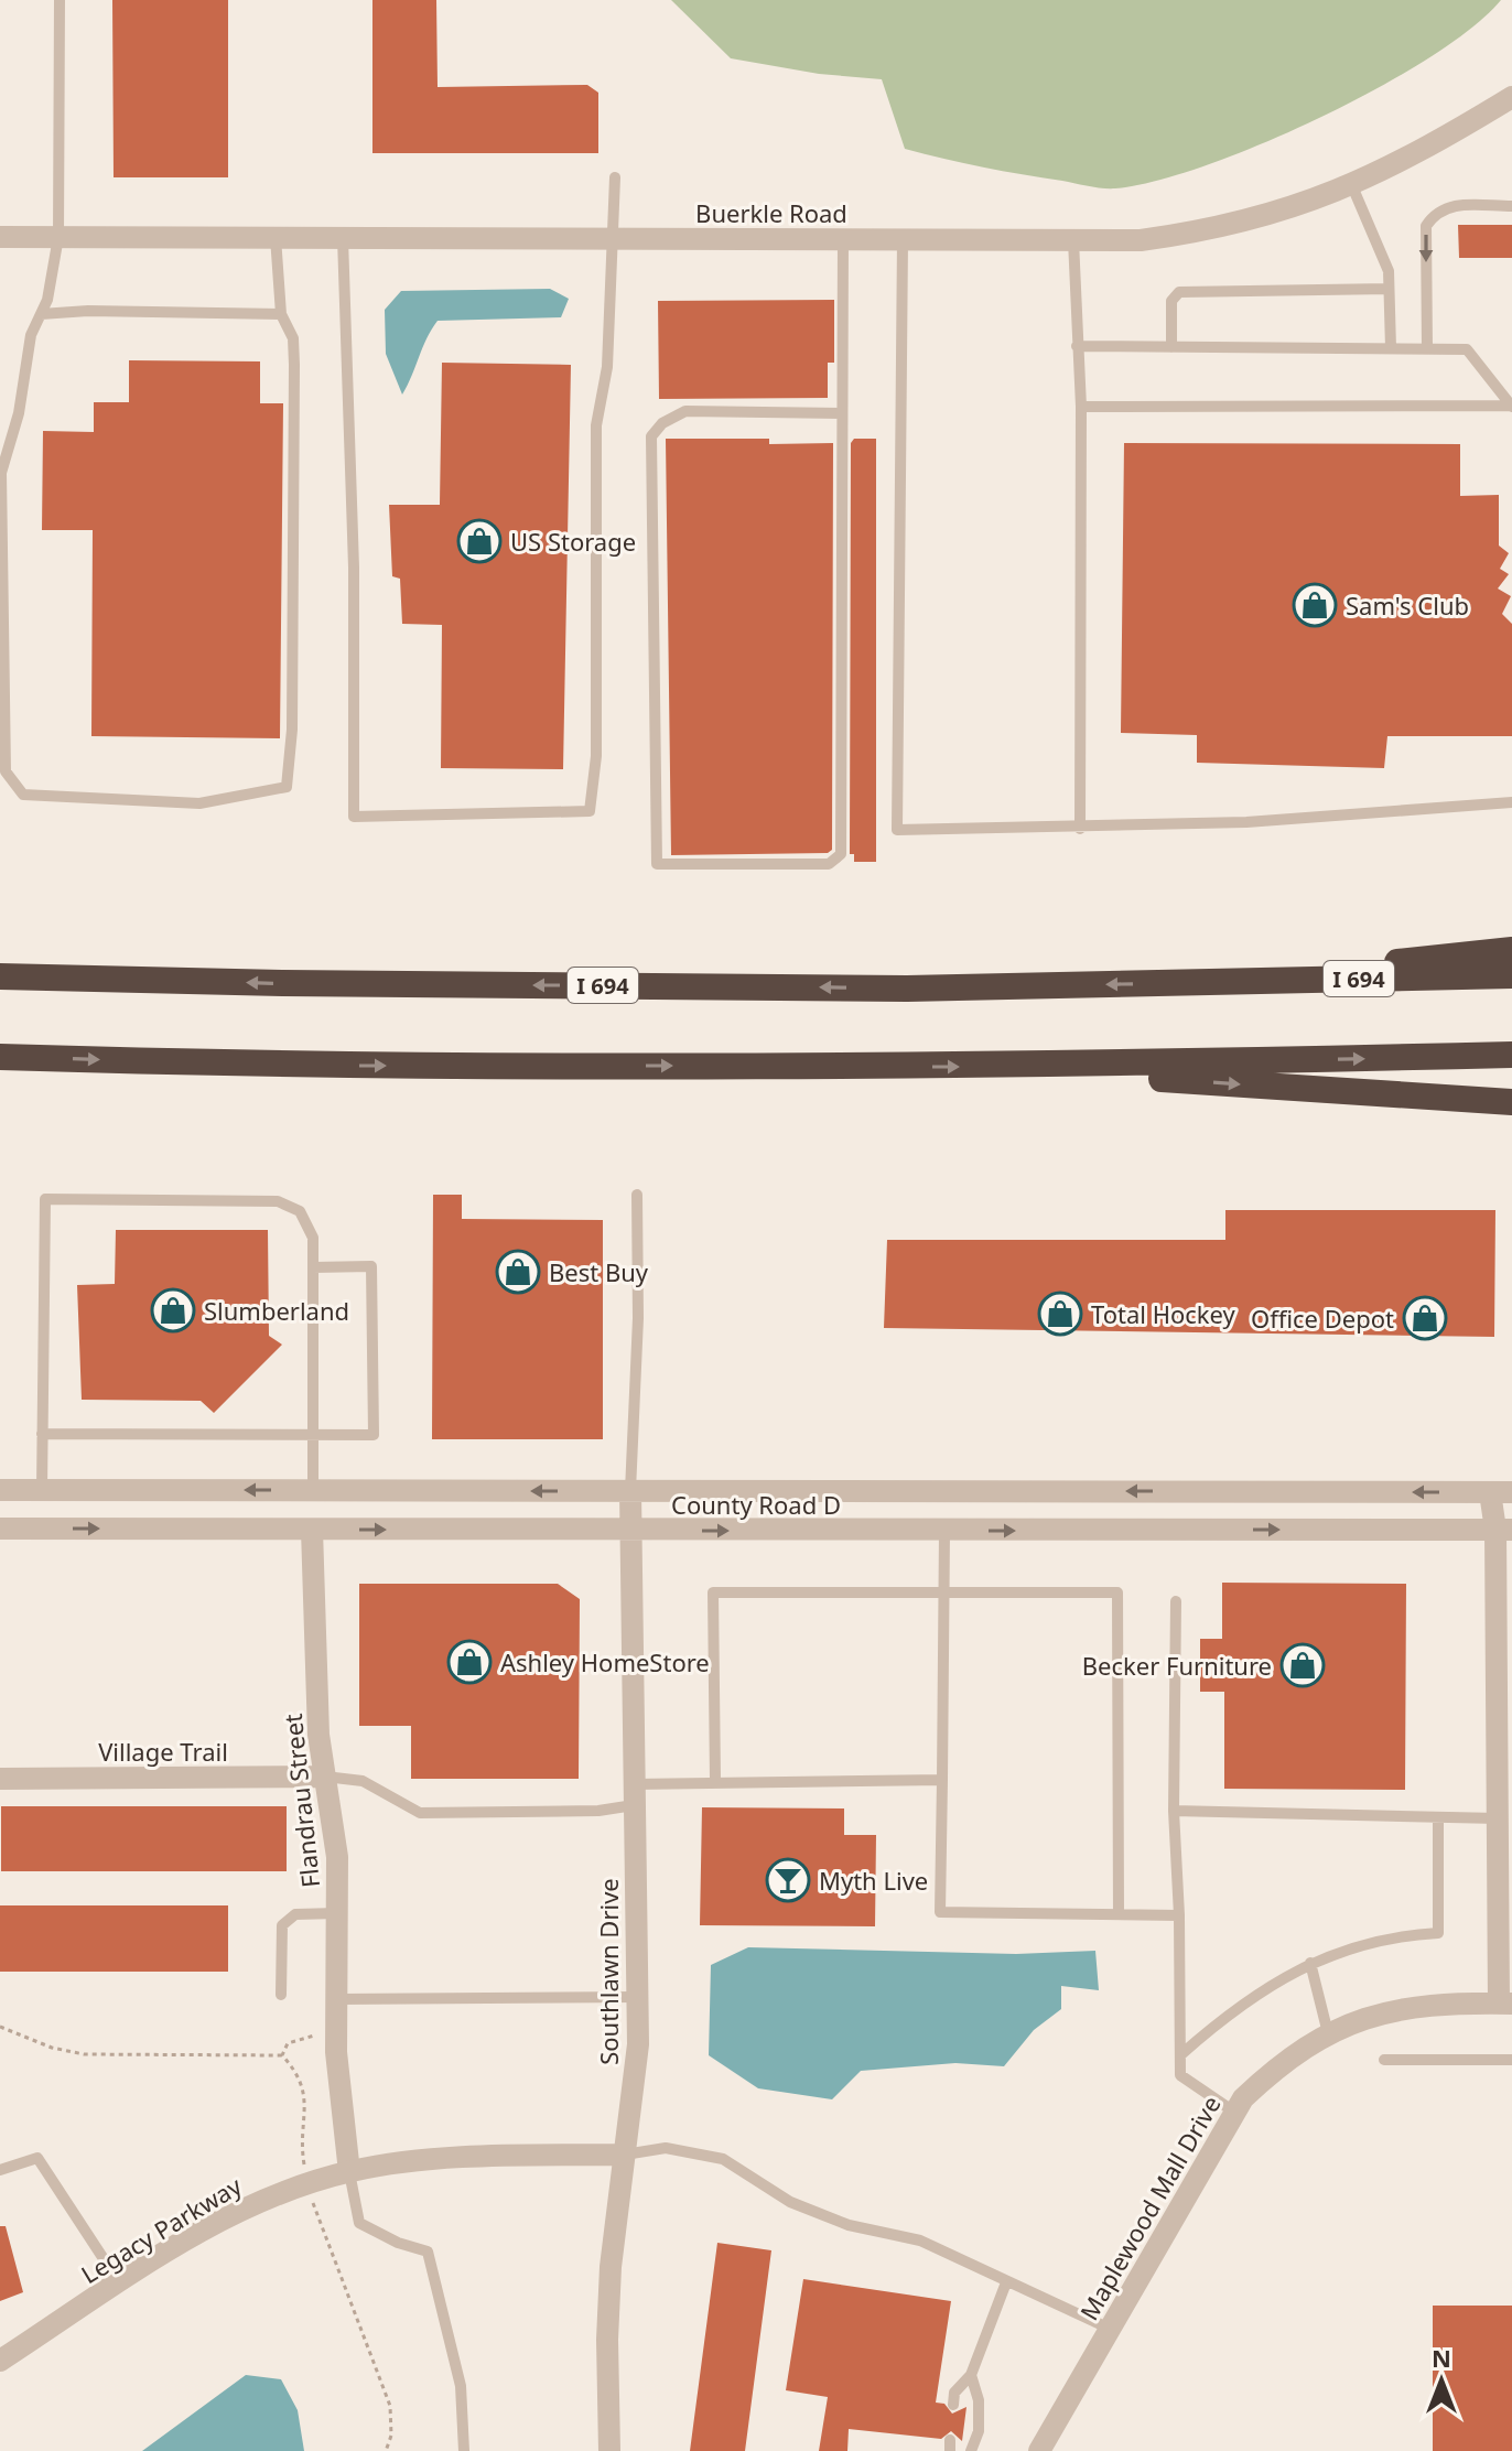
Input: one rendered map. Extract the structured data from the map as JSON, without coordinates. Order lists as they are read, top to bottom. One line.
{"streets":{"highway":["I 694"],"street":["Buerkle Road","County Road D","Village Trail","Flandrau Street","Southlawn Drive","Maplewood Mall Drive","Legacy Parkway"]},"crossings":[["County Road D","Flandrau Street"],["County Road D","Southlawn Drive"],["County Road D","Maplewood Mall Drive"],["Village Trail","Flandrau Street"],["Flandrau Street","Legacy Parkway"],["Southlawn Drive","Legacy Parkway"]],"places":{"shop":["US Storage","Sam's Club","Best Buy","Slumberland","Total Hockey","Office Depot","Ashley HomeStore","Becker Furniture"],"bar":["Myth Live"]},"north":"top"}
